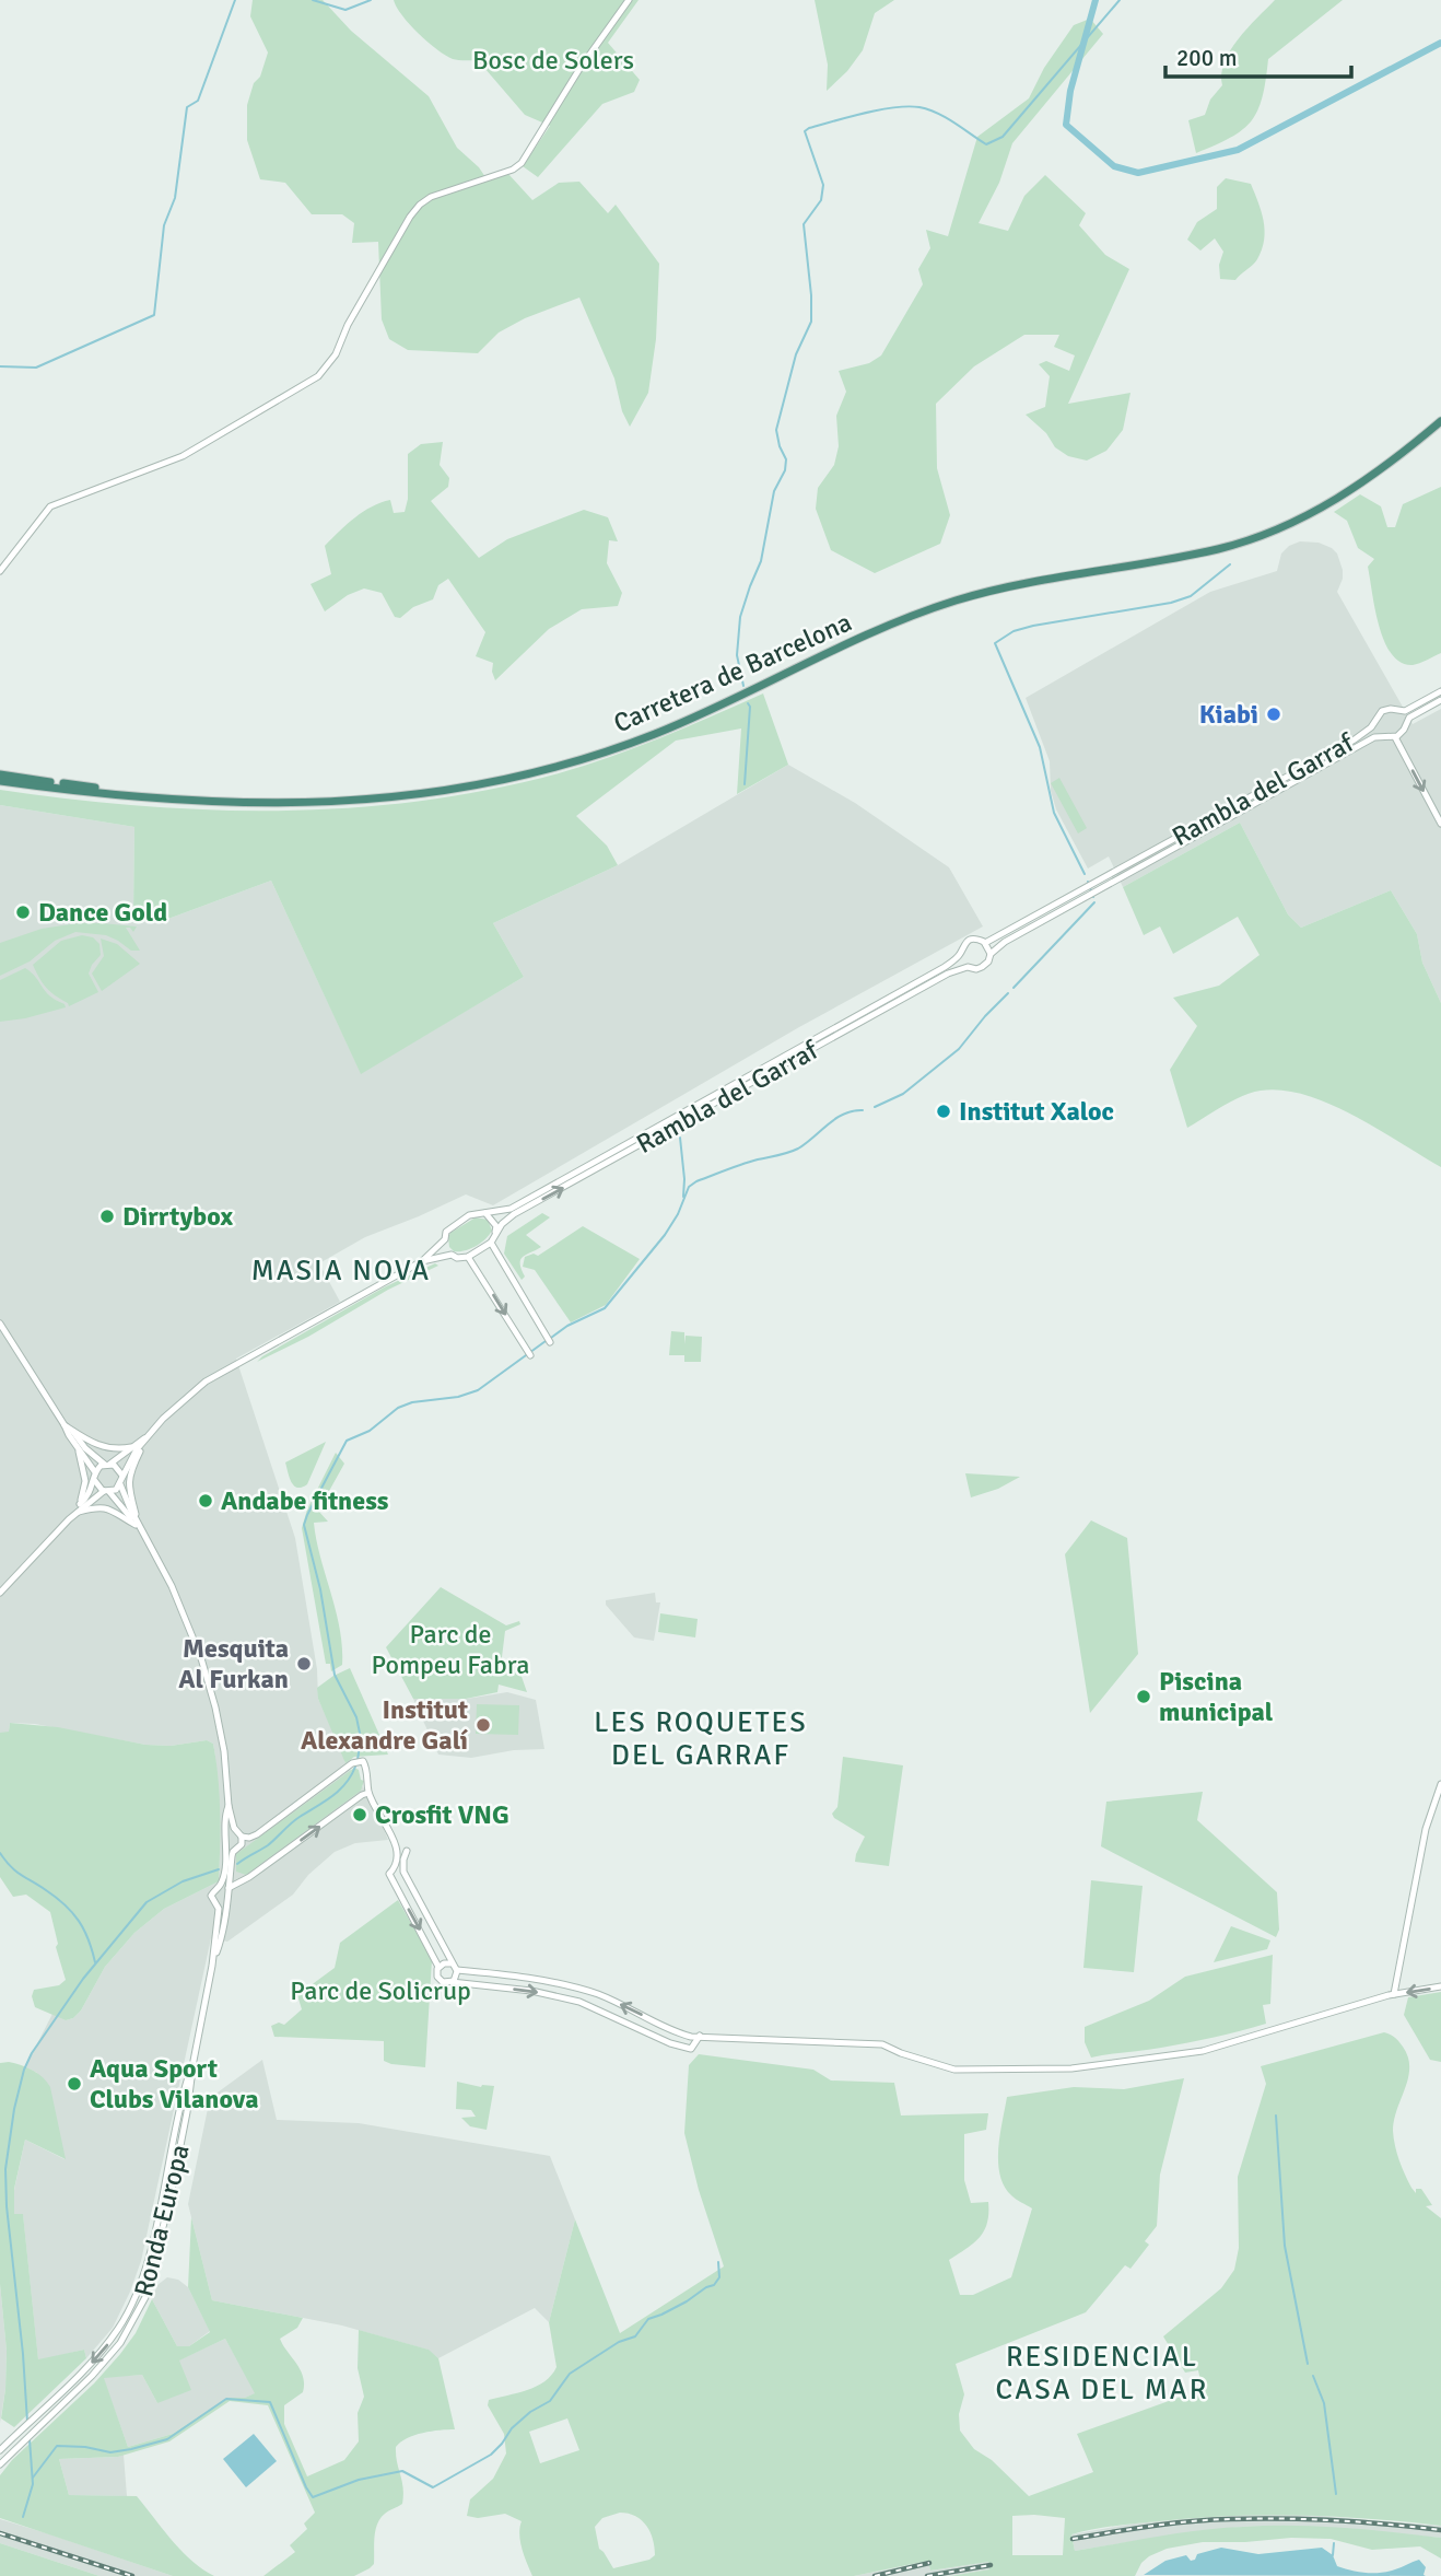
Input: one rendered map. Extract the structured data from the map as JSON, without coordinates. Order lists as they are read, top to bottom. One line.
{"streets":{"highway":["Carretera de Barcelona"],"street":["Rambla del Garraf","Ronda Europa"]},"districts":["MASIA NOVA","LES ROQUETES DEL GARRAF","RESIDENCIAL CASA DEL MAR"],"parks":["Bosc de Solers","Parc de Pompeu Fabra","Parc de Solicrup"],"places":["Kiabi","Dance Gold","Institut Xaloc","Dirrtybox","Andabe fitness","Mesquita Al Furkan","Piscina municipal","Institut Alexandre Galí","Crosfit VNG","Aqua Sport Clubs Vilanova"],"scale_bar":"200 m"}
